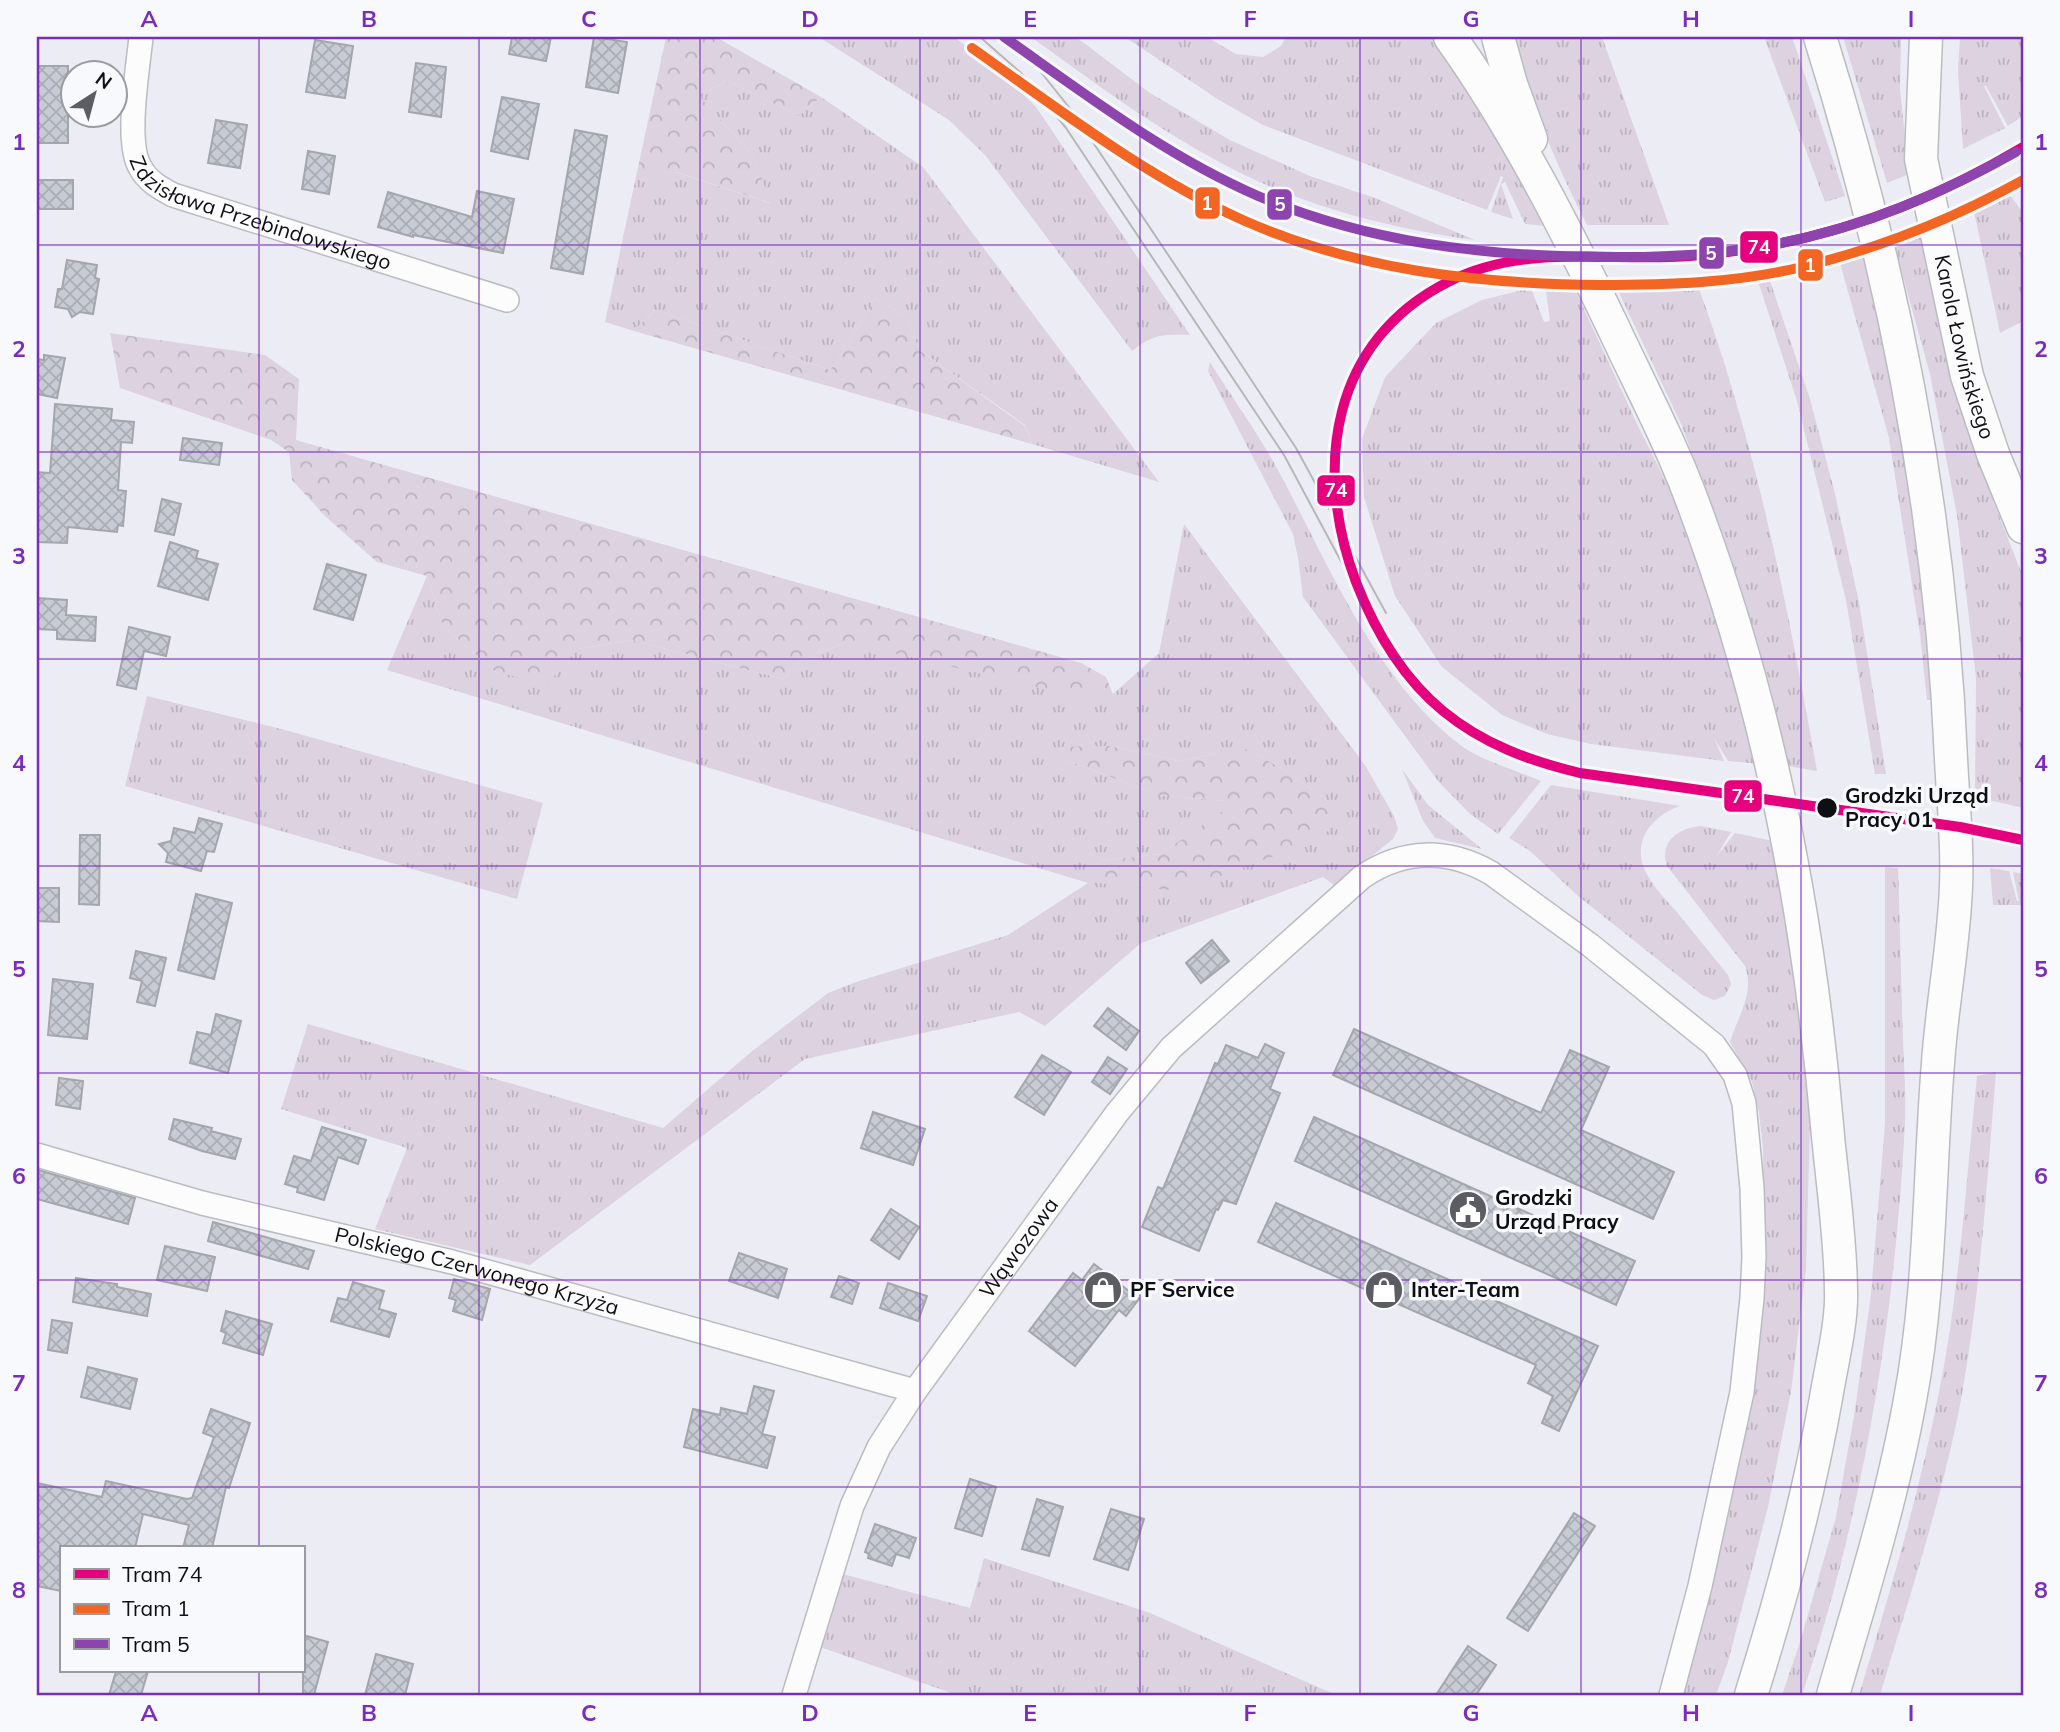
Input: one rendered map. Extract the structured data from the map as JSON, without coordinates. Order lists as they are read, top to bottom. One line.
{"streets":{"main road":["Karola Łowińskiego"],"street":["Zdzisława Przebindowskiego","Wąwozowa","Polskiego Czerwonego Krzyża"]},"crossings":[["Wąwozowa","Polskiego Czerwonego Krzyża"]],"places":{"other":["Grodzki Urząd Pracy 01"],"public building":["Grodzki Urząd Pracy"],"shop":["PF Service","Inter-Team"]},"lines":["tram line 5","tram line 1","tram line 74"],"legend":["Tram 74","Tram 1","Tram 5"],"north":"top right","grid":{"columns":["A","B","C","D","E","F","G","H","I"],"rows":["1","2","3","4","5","6","7","8"]}}
